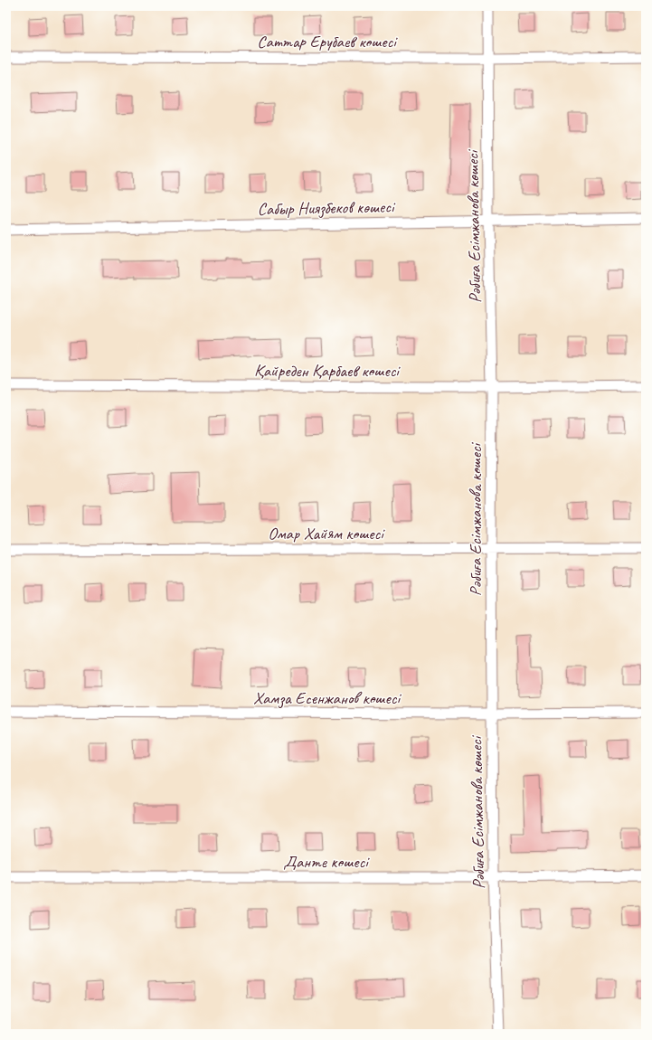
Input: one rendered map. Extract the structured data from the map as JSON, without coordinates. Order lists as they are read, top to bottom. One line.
{"streets":{"street":["Саттар Ерубаев көшесі","Сабыр Ниязбеков көшесі","Рәбиға Есімжанова көшесі","Қайреден Қарбаев көшесі","Омар Хайям көшесі","Хамза Есенжанов көшесі","Данте көшесі"]},"crossings":[["Саттар Ерубаев көшесі","Рәбиға Есімжанова көшесі"],["Сабыр Ниязбеков көшесі","Рәбиға Есімжанова көшесі"],["Рәбиға Есімжанова көшесі","Қайреден Қарбаев көшесі"],["Рәбиға Есімжанова көшесі","Омар Хайям көшесі"],["Рәбиға Есімжанова көшесі","Хамза Есенжанов көшесі"],["Рәбиға Есімжанова көшесі","Данте көшесі"]]}
